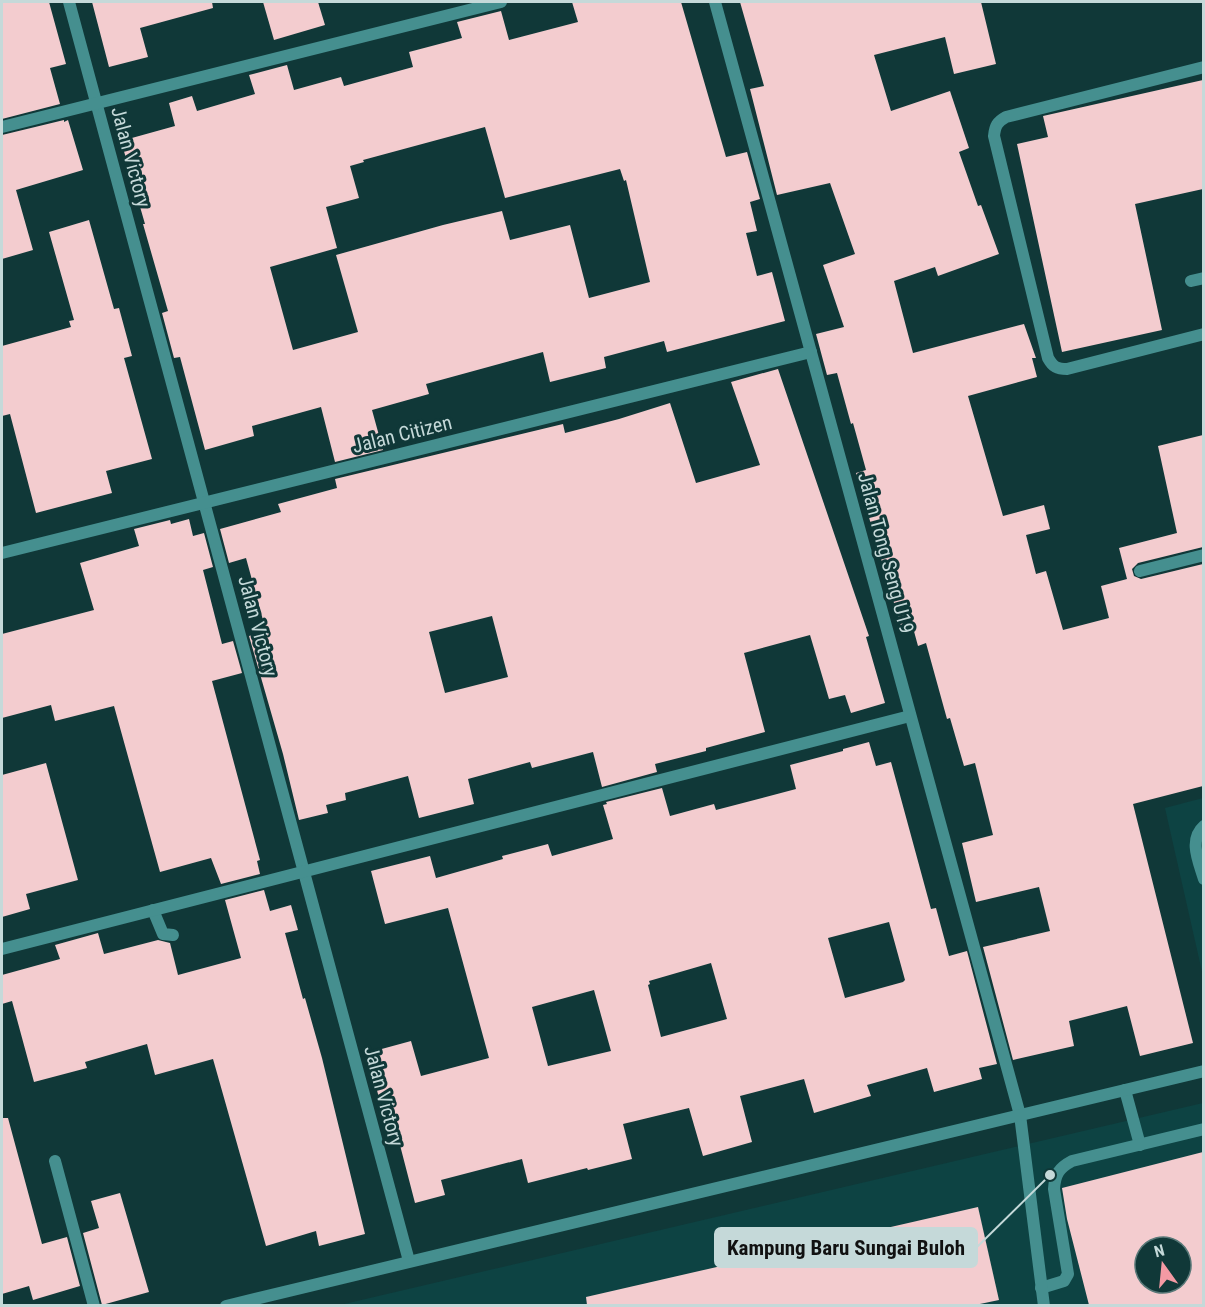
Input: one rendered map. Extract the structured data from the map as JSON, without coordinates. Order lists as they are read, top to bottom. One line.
{"streets":{"street":["Jalan Victory","Jalan Citizen","Jalan Tong Seng U19"]},"crossings":[["Jalan Victory","Jalan Citizen"],["Jalan Citizen","Jalan Tong Seng U19"]],"places":["Kampung Baru Sungai Buloh"],"north":"top"}
